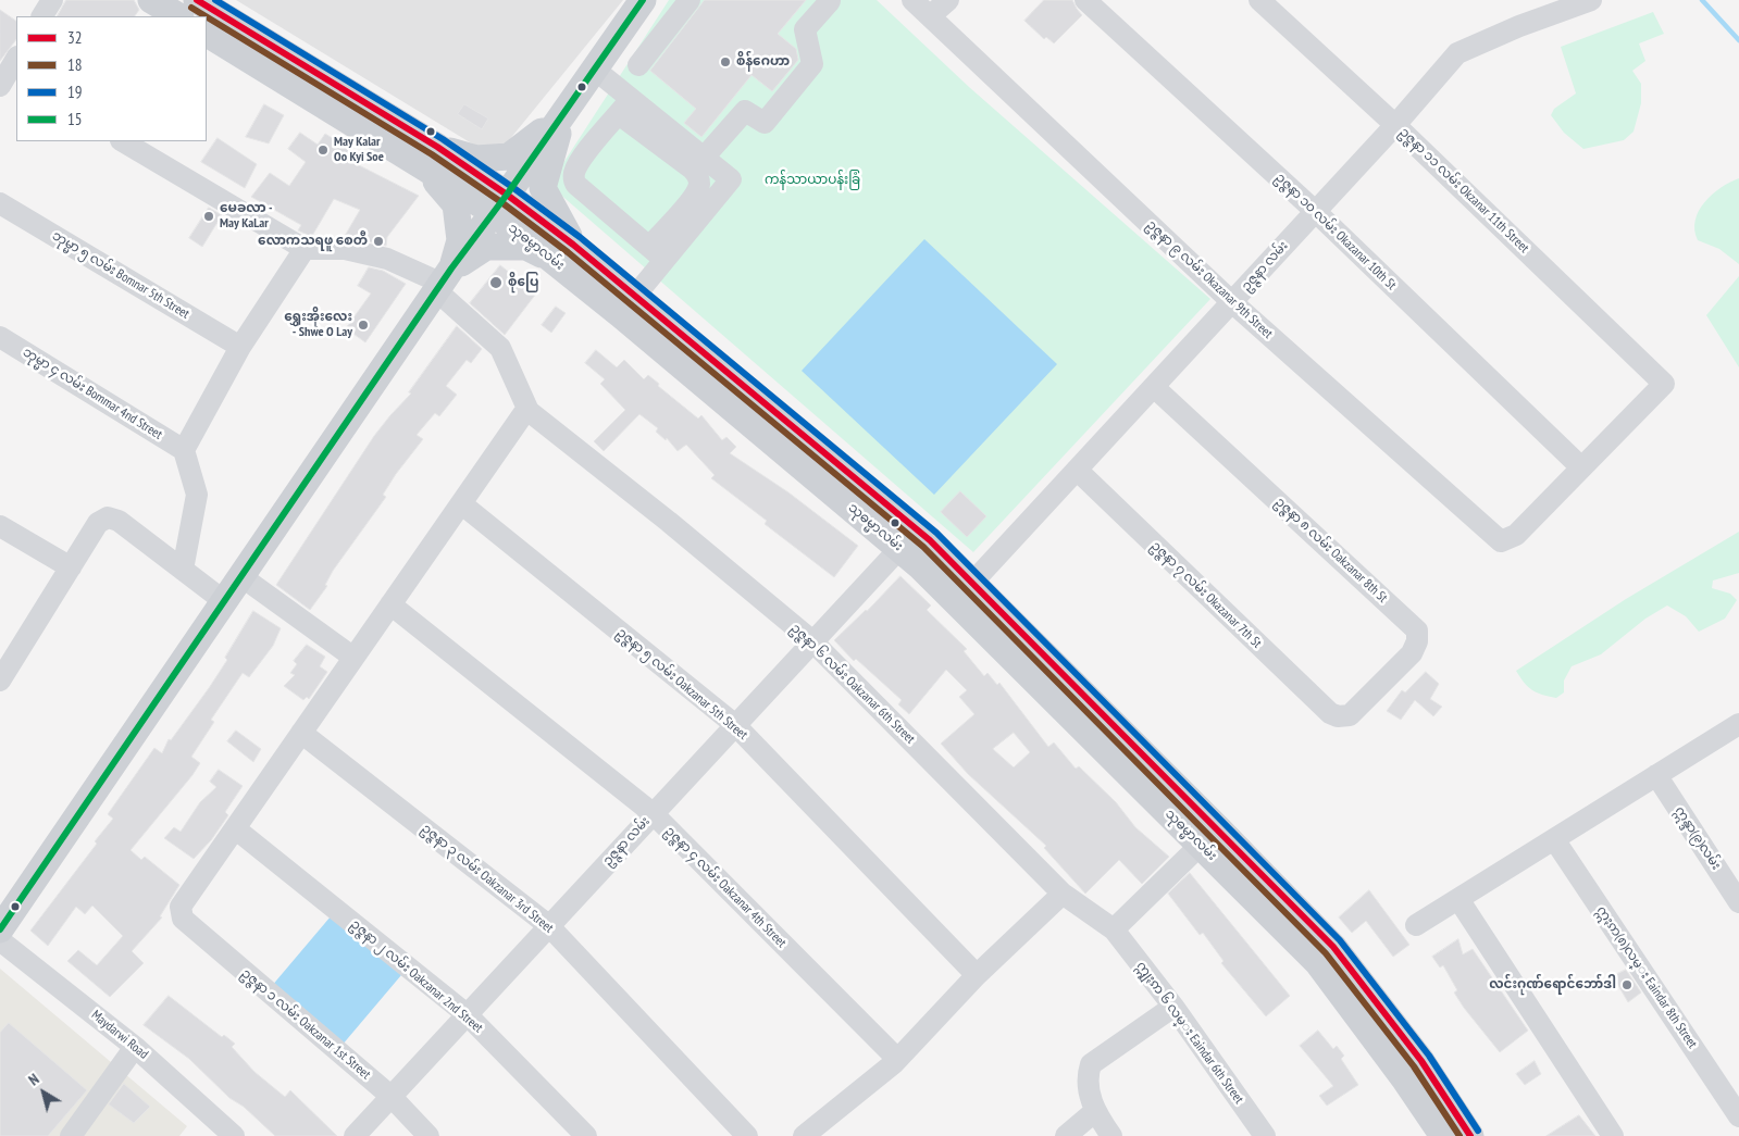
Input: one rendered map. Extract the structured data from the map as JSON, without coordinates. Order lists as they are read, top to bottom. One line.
{"streets":{"main road":["သုဓမ္မာလမ်း"],"street":["ဥဇ္ဇနာ ၁၁ လမ်း Okzanar 11th Street","ဥဇ္ဇနာ ၁၀ လမ်း Okazanar 10th St","ဥဇ္ဇနာ လမ်း","ဘုမ္မာ ၅ လမ်း Bomnar 5th Street","ဥဇ္ဇနာ ၉ လမ်း Okazanar 9th Street","ဘုမ္မာ ၄ လမ်း Bommar 4nd Street","ဥဇ္ဇနာ ၈ လမ်း Oakzanar 8th St","ဥဇ္ဇနာ ၇ လမ်း Okazanar 7th St","ဥဇ္ဇနာ ၅ လမ်း Oakzanar 5th Street","ဥဇ္ဇနာ ၆ လမ်း Oakzanar 6th Street","ဣန္ဒာ(၉)လမ်း","ဥဇ္ဇနာ ၃ လမ်း Oakzanar 3rd Street","ဥဇ္ဇနာ ၄ လမ်း Oakzanar 4th Street","ဥဇ္ဇနာ ၂ လမ်း Oakzanar 2nd Street","ဣႏၵာ(၈)လမ္း Eaindar 8th Street","ဥဇ္ဇနာ ၁ လမ်း Oakzanar 1st Street","ဣျႏၵာ ၆ လမ္း Eaindar 6th Street","Maydarwi Road"]},"crossings":[["ဥဇ္ဇနာ ၁၁ လမ်း Okzanar 11th Street","ဥဇ္ဇနာ ၁၀ လမ်း Okazanar 10th St"],["ဥဇ္ဇနာ ၁၁ လမ်း Okzanar 11th Street","ဥဇ္ဇနာ လမ်း"],["ဥဇ္ဇနာ ၁၁ လမ်း Okzanar 11th Street","ဥဇ္ဇနာ ၉ လမ်း Okazanar 9th Street"],["ဥဇ္ဇနာ ၁၀ လမ်း Okazanar 10th St","ဥဇ္ဇနာ လမ်း"],["ဥဇ္ဇနာ ၁၀ လမ်း Okazanar 10th St","ဥဇ္ဇနာ ၉ လမ်း Okazanar 9th Street"],["သုဓမ္မာလမ်း","ဥဇ္ဇနာ လမ်း"],["ဥဇ္ဇနာ လမ်း","ဥဇ္ဇနာ ၉ လမ်း Okazanar 9th Street"],["ဥဇ္ဇနာ လမ်း","ဥဇ္ဇနာ ၈ လမ်း Oakzanar 8th St"],["ဥဇ္ဇနာ လမ်း","ဥဇ္ဇနာ ၇ လမ်း Okazanar 7th St"],["ဥဇ္ဇနာ လမ်း","ဥဇ္ဇနာ ၅ လမ်း Oakzanar 5th Street"],["ဥဇ္ဇနာ လမ်း","ဥဇ္ဇနာ ၆ လမ်း Oakzanar 6th Street"],["ဥဇ္ဇနာ လမ်း","ဥဇ္ဇနာ ၃ လမ်း Oakzanar 3rd Street"],["ဥဇ္ဇနာ လမ်း","ဥဇ္ဇနာ ၄ လမ်း Oakzanar 4th Street"],["ဥဇ္ဇနာ လမ်း","ဥဇ္ဇနာ ၂ လမ်း Oakzanar 2nd Street"],["ဥဇ္ဇနာ လမ်း","ဥဇ္ဇနာ ၁ လမ်း Oakzanar 1st Street"],["ဥဇ္ဇနာ ၈ လမ်း Oakzanar 8th St","ဥဇ္ဇနာ ၇ လမ်း Okazanar 7th St"],["ဥဇ္ဇနာ ၆ လမ်း Oakzanar 6th Street","ဣျႏၵာ ၆ လမ္း Eaindar 6th Street"],["ဥဇ္ဇနာ ၂ လမ်း Oakzanar 2nd Street","ဥဇ္ဇနာ ၁ လမ်း Oakzanar 1st Street"]],"parks":["ကန်သာယာပန်းခြံ"],"places":["စိန်ဂေဟာ","May Kalar Oo Kyi Soe","မေခလာ - May KaLar","လောကသရဖူ စေတီ","စိုပြေ","ရွှေးအိုးလေး - Shwe O Lay","လင်းဂုဏ်ရောင်ဘော်ဒါ"],"lines":["transit line 32","transit line 19","transit line 15","transit line 18"],"legend":["32","18","19","15"],"north":"top left"}
